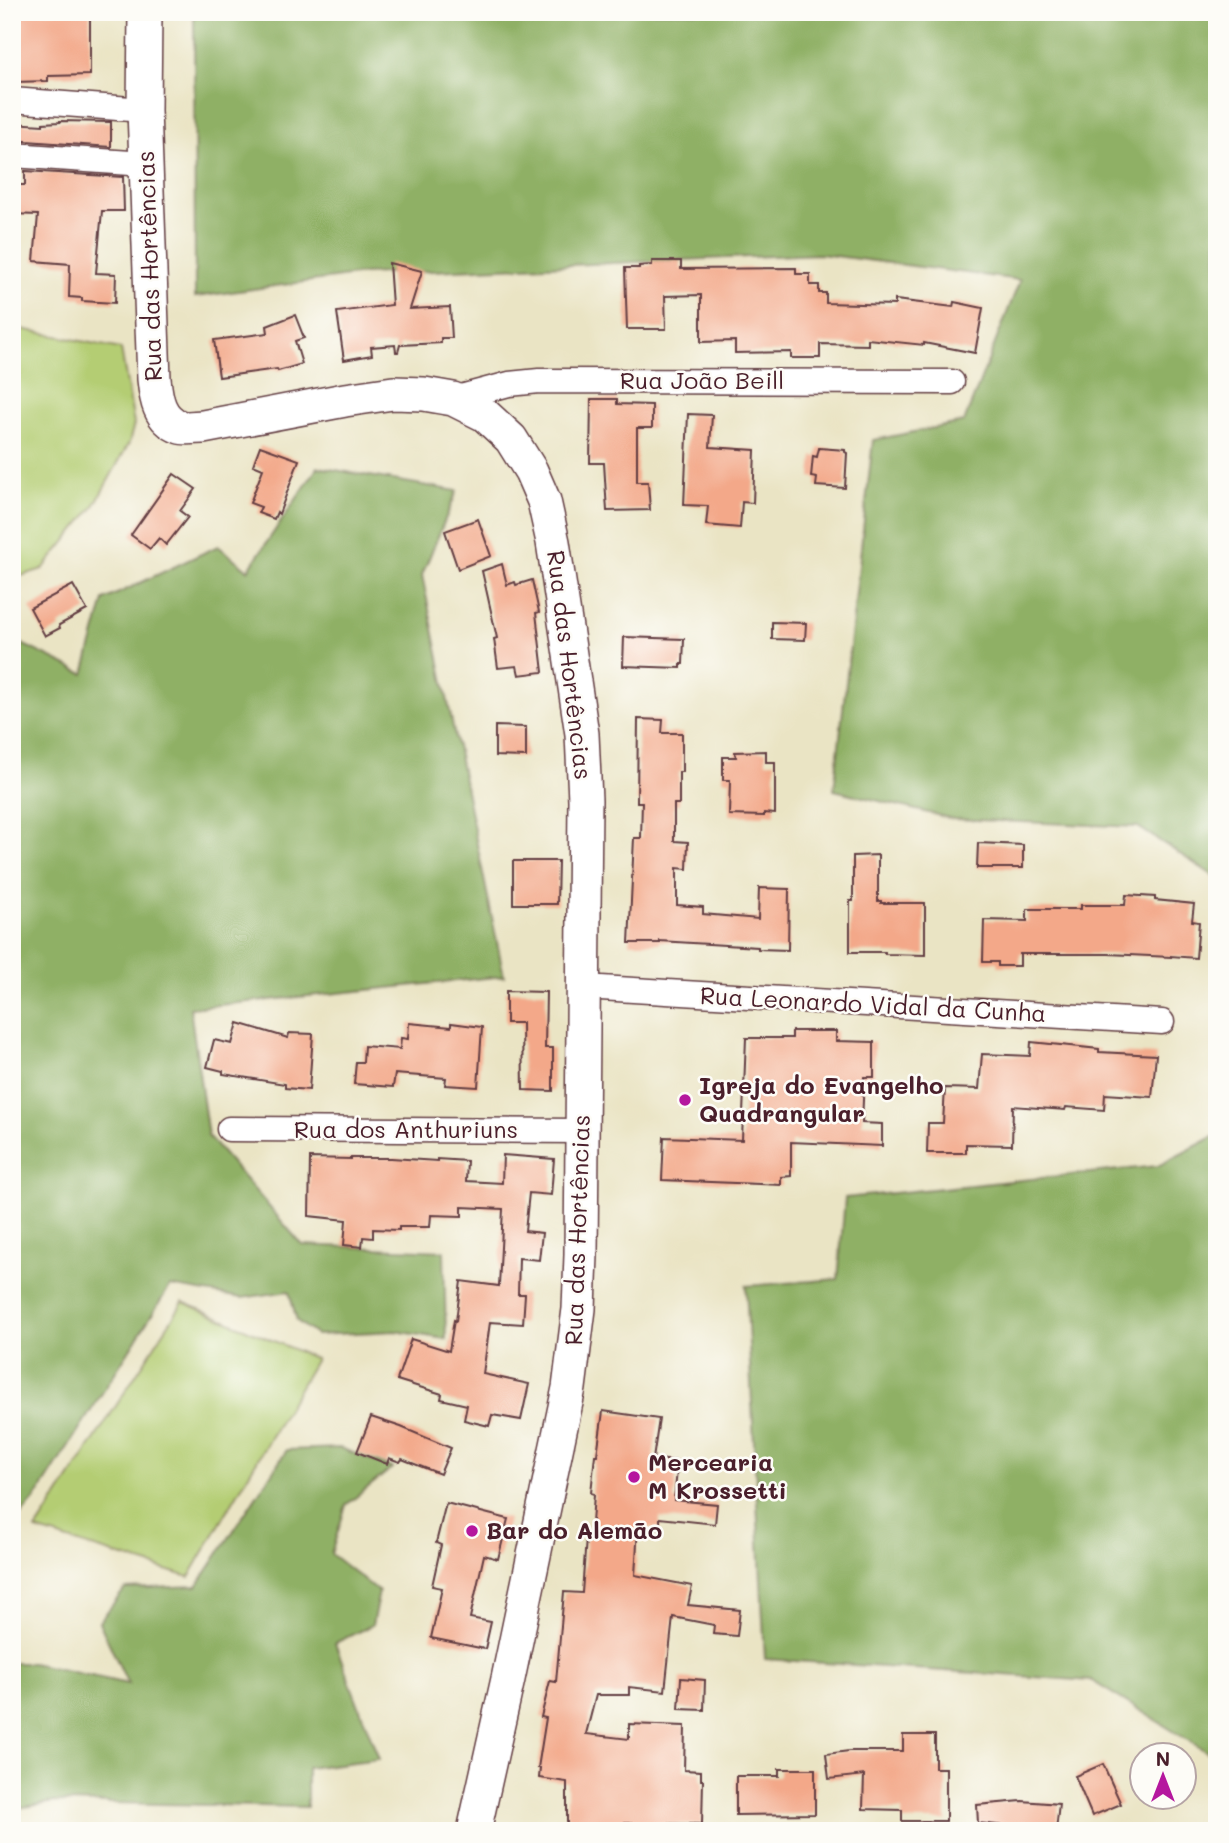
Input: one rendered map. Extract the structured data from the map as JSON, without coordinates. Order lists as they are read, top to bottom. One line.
{"streets":{"street":["Rua das Hortências","Rua João Beill","Rua Leonardo Vidal da Cunha","Rua dos Anthuriuns"]},"crossings":[["Rua das Hortências","Rua João Beill"],["Rua das Hortências","Rua Leonardo Vidal da Cunha"],["Rua das Hortências","Rua dos Anthuriuns"]],"places":["Igreja do Evangelho Quadrangular","Mercearia M Krossetti","Bar do Alemão"],"north":"top"}
